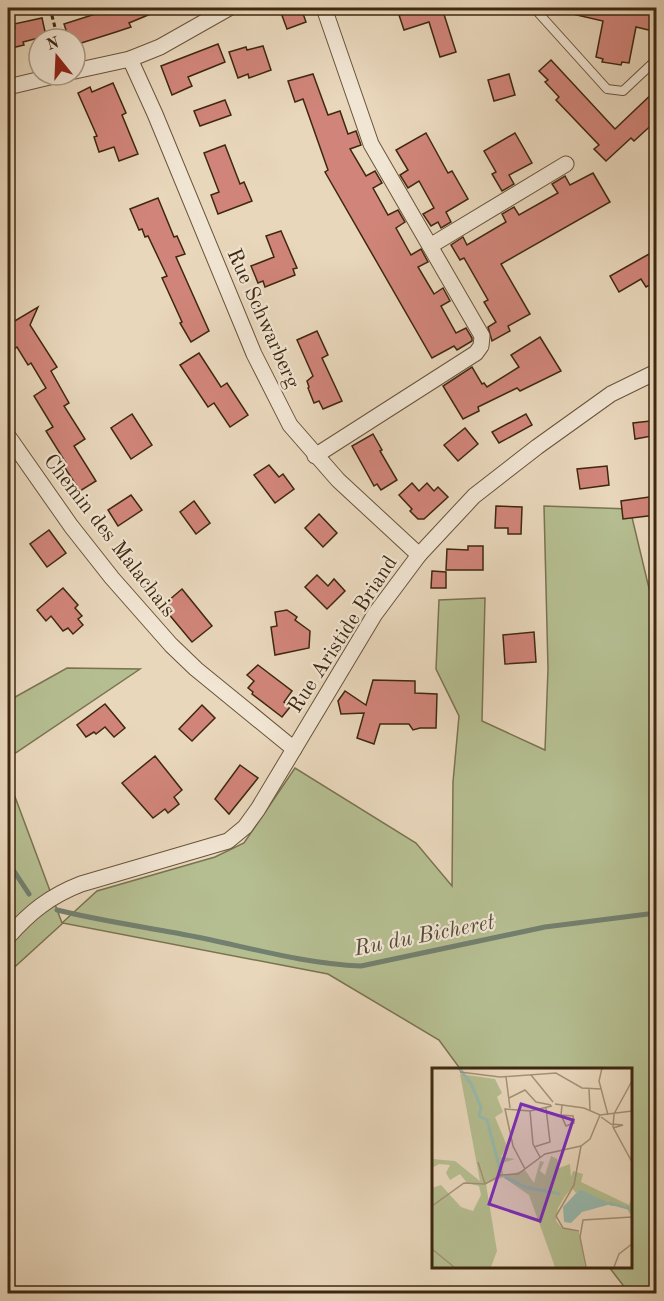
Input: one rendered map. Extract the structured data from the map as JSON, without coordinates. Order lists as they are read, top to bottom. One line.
{"streets":{"street":["Rue Schwarberg","Chemin des Malachais","Rue Aristide Briand"]},"crossings":[["Rue Schwarberg","Rue Aristide Briand"],["Chemin des Malachais","Rue Aristide Briand"]],"water":["Ru du Bicheret"],"north":"top"}
